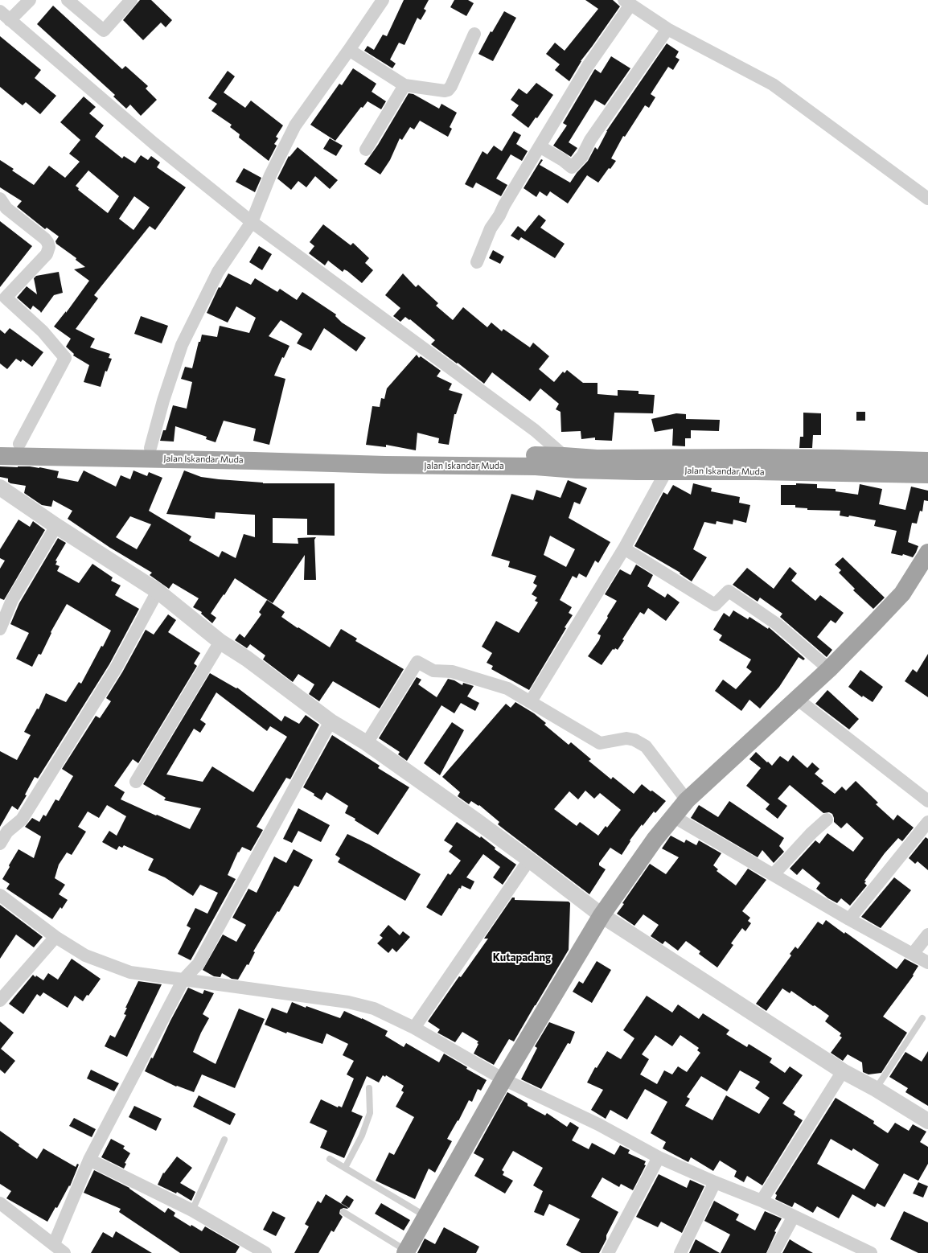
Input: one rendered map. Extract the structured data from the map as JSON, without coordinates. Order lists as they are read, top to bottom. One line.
{"streets":{"highway":["Jalan Iskandar Muda"]},"districts":["Kutapadang"]}
